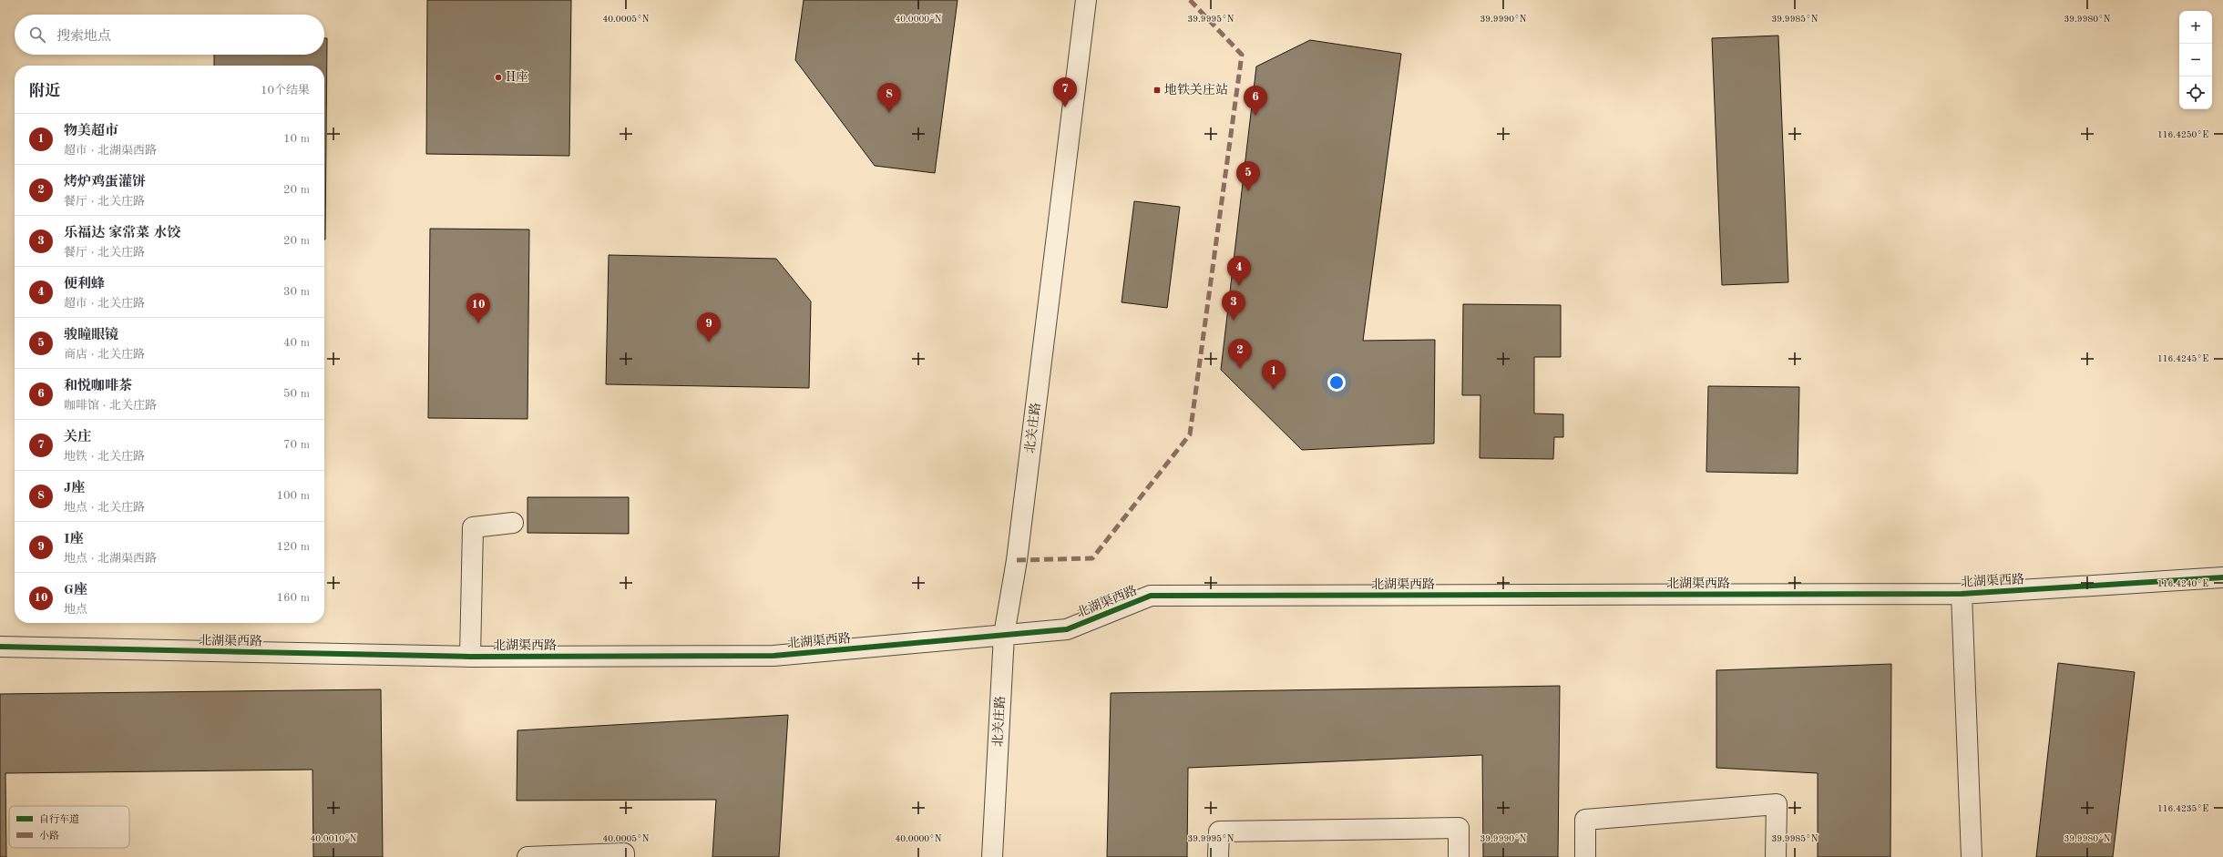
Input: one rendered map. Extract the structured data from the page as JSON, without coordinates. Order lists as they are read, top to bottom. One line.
{"streets":{"street":["北关庄路","北湖渠西路"]},"crossings":[["北关庄路","北湖渠西路"]],"places":{"other":["H座"],"transit":["地铁关庄站"]},"legend":["自行车道","小路"],"page":{"map_buttons":["+","−"],"search":"搜索地点","heading":["附近","10个结果"],"pins":["7","8","6","5","4","3","10","9","2","1"],"list":[{"mark":"1","name":"物美超市","note":"超市 · 北湖渠西路","value":"10 m"},{"mark":"2","name":"烤炉鸡蛋灌饼","note":"餐厅 · 北关庄路","value":"20 m"},{"mark":"3","name":"乐福达 家常菜 水饺","note":"餐厅 · 北关庄路","value":"20 m"},{"mark":"4","name":"便利蜂","note":"超市 · 北关庄路","value":"30 m"},{"mark":"5","name":"骏瞳眼镜","note":"商店 · 北关庄路","value":"40 m"},{"mark":"6","name":"和悦咖啡茶","note":"咖啡馆 · 北关庄路","value":"50 m"},{"mark":"7","name":"关庄","note":"地铁 · 北关庄路","value":"70 m"},{"mark":"8","name":"J座","note":"地点 · 北关庄路","value":"100 m"},{"mark":"9","name":"I座","note":"地点 · 北湖渠西路","value":"120 m"},{"mark":"10","name":"G座","note":"地点","value":"160 m"}]},"coordinates":["40.0005°N","40.0000°N","39.9995°N","39.9990°N","39.9985°N","39.9980°N","116.4250°E","116.4245°E","116.4240°E","116.4235°E","40.0010°N"]}
